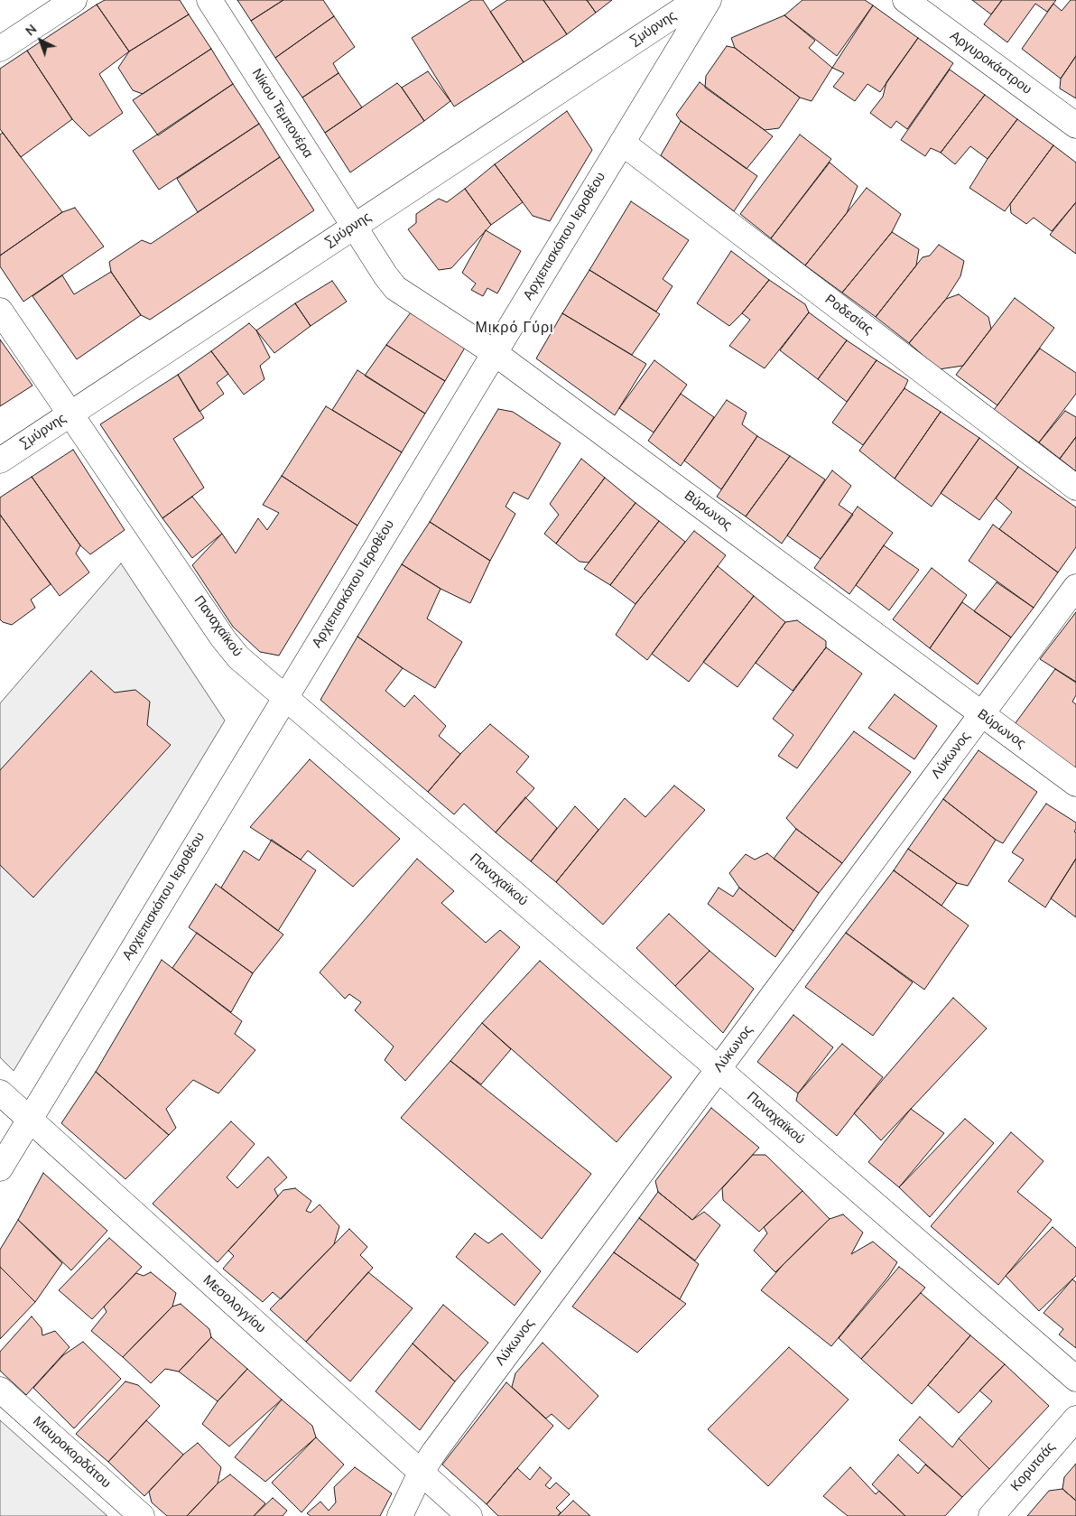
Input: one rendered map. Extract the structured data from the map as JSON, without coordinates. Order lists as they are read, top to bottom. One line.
{"streets":{"street":["Σμύρνης","Αργυροκάστρου","Νίκου Τεμπονέρα","Αρχιεπισκόπου Ιεροθέου","Ροδεσίας","Βύρωνος","Παναχαϊκού","Λύκωνος","Μεσολογγίου","Μαυροκορδάτου","Κορυτσάς"]},"crossings":[["Σμύρνης","Νίκου Τεμπονέρα"],["Σμύρνης","Βύρωνος"],["Σμύρνης","Παναχαϊκού"],["Νίκου Τεμπονέρα","Βύρωνος"],["Αρχιεπισκόπου Ιεροθέου","Ροδεσίας"],["Αρχιεπισκόπου Ιεροθέου","Βύρωνος"],["Αρχιεπισκόπου Ιεροθέου","Παναχαϊκού"],["Αρχιεπισκόπου Ιεροθέου","Μεσολογγίου"],["Βύρωνος","Λύκωνος"],["Παναχαϊκού","Λύκωνος"],["Λύκωνος","Μεσολογγίου"]],"districts":["Μικρό Γύρι"],"north":"top left"}
